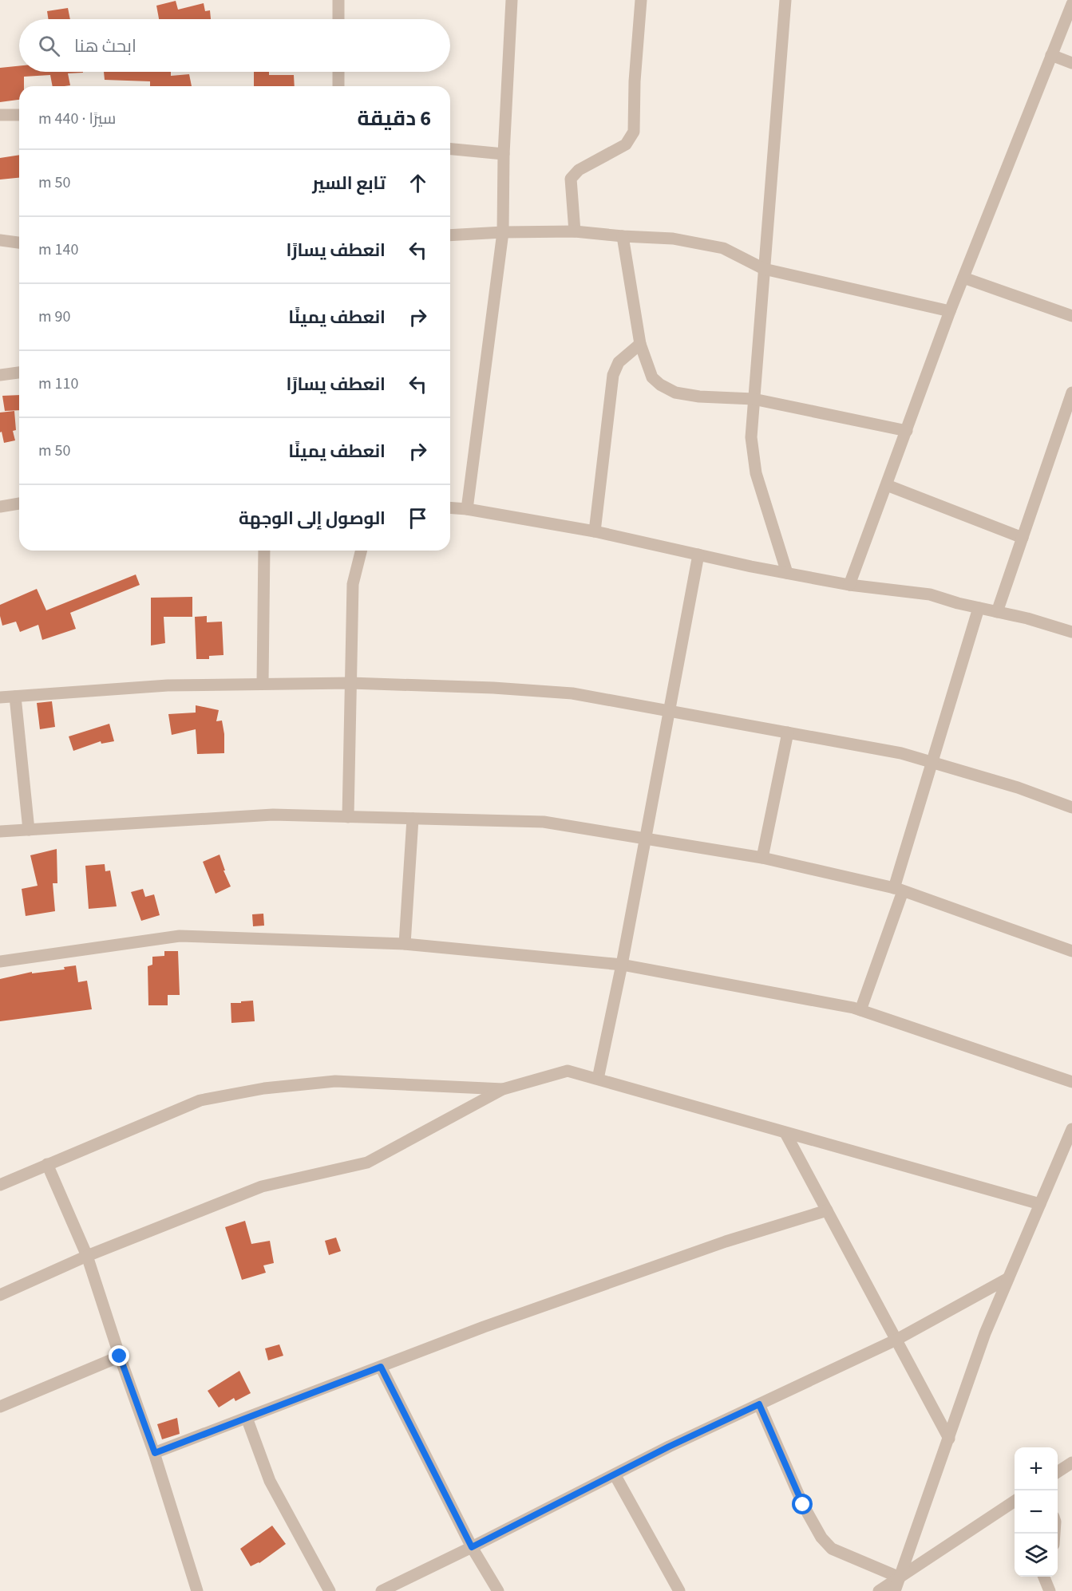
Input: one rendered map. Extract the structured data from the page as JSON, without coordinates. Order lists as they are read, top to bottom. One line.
{"page":{"search":"ابحث هنا","heading":["6 دقيقة","سيرًا · 440 m"],"list":[["تابع السير","50 m"],["انعطف يسارًا","140 m"],["انعطف يمينًا","90 m"],["انعطف يسارًا","110 m"],["انعطف يمينًا","50 m"],"الوصول إلى الوجهة"],"map_buttons":["+","−"]}}
